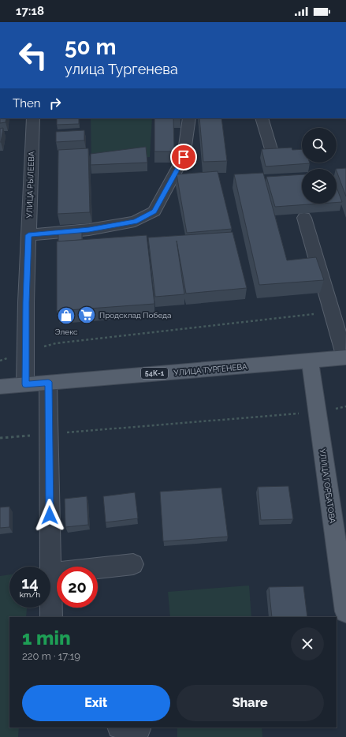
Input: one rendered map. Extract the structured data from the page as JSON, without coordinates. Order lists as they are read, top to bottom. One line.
{"streets":{"main road":["УЛИЦА ТУРГЕНЕВА","54К-1","УЛИЦА ГОРБАТОВА"],"street":["УЛИЦА РЫЛЕЕВА"]},"crossings":[["УЛИЦА РЫЛЕЕВА","УЛИЦА ТУРГЕНЕВА"],["УЛИЦА ТУРГЕНЕВА","УЛИЦА ГОРБАТОВА"]],"places":{"supermarket":["Продсклад Победа"],"shop":["Элекс"]},"page":{"status":"17:18","turn":["50 m","улица Тургенева"],"then":"Then","speed":"14 km/h","limit":"20","heading":["1 min","220 m · 17:19"],"buttons":["Exit","Share"]}}
